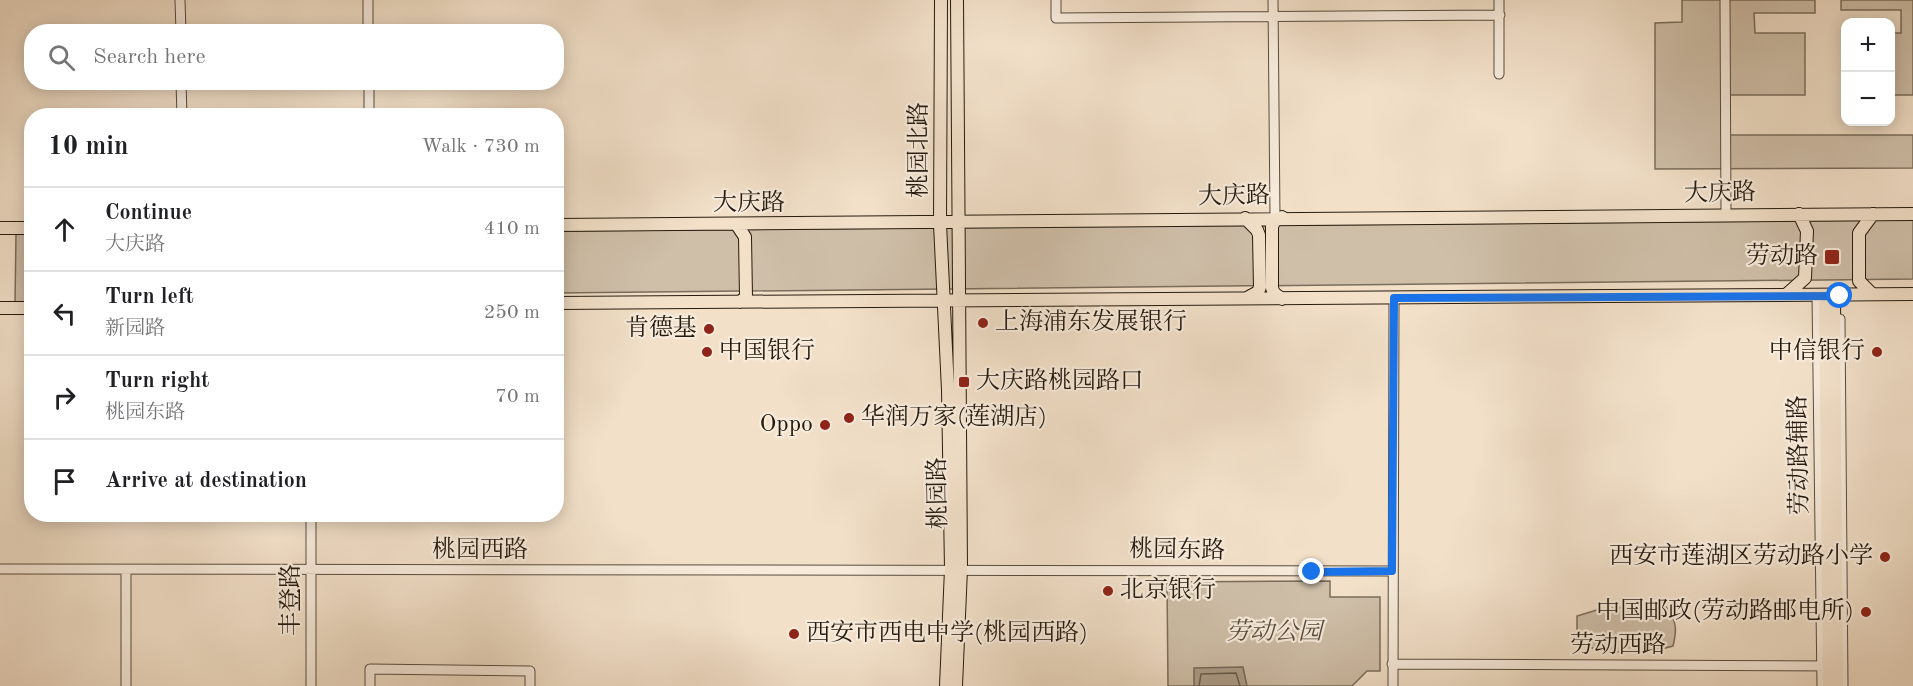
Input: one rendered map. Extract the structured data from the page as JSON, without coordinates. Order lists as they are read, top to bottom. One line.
{"streets":{"main road":["桃园北路","大庆路","桃园路"],"street":["桃园西路","桃园东路","丰登路","劳动西路"]},"crossings":[["桃园北路","大庆路"],["桃园北路","桃园路"],["桃园路","桃园西路"],["桃园路","桃园东路"],["桃园西路","桃园东路"],["桃园西路","丰登路"]],"parks":["劳动公园"],"places":{"transit":["劳动路","大庆路桃园路口"],"other":["上海浦东发展银行","肯德基","中国银行","中信银行","华润万家(莲湖店)","Oppo","西安市莲湖区劳动路小学","北京银行","中国邮政(劳动路邮电所)","西安市西电中学(桃园西路)"]},"page":{"map_buttons":["+","−"],"search":"Search here","heading":["10 min","Walk · 730 m"],"list":[["Continue","大庆路","410 m"],["Turn left","新园路","250 m"],["Turn right","桃园东路","70 m"],"Arrive at destination"]}}
